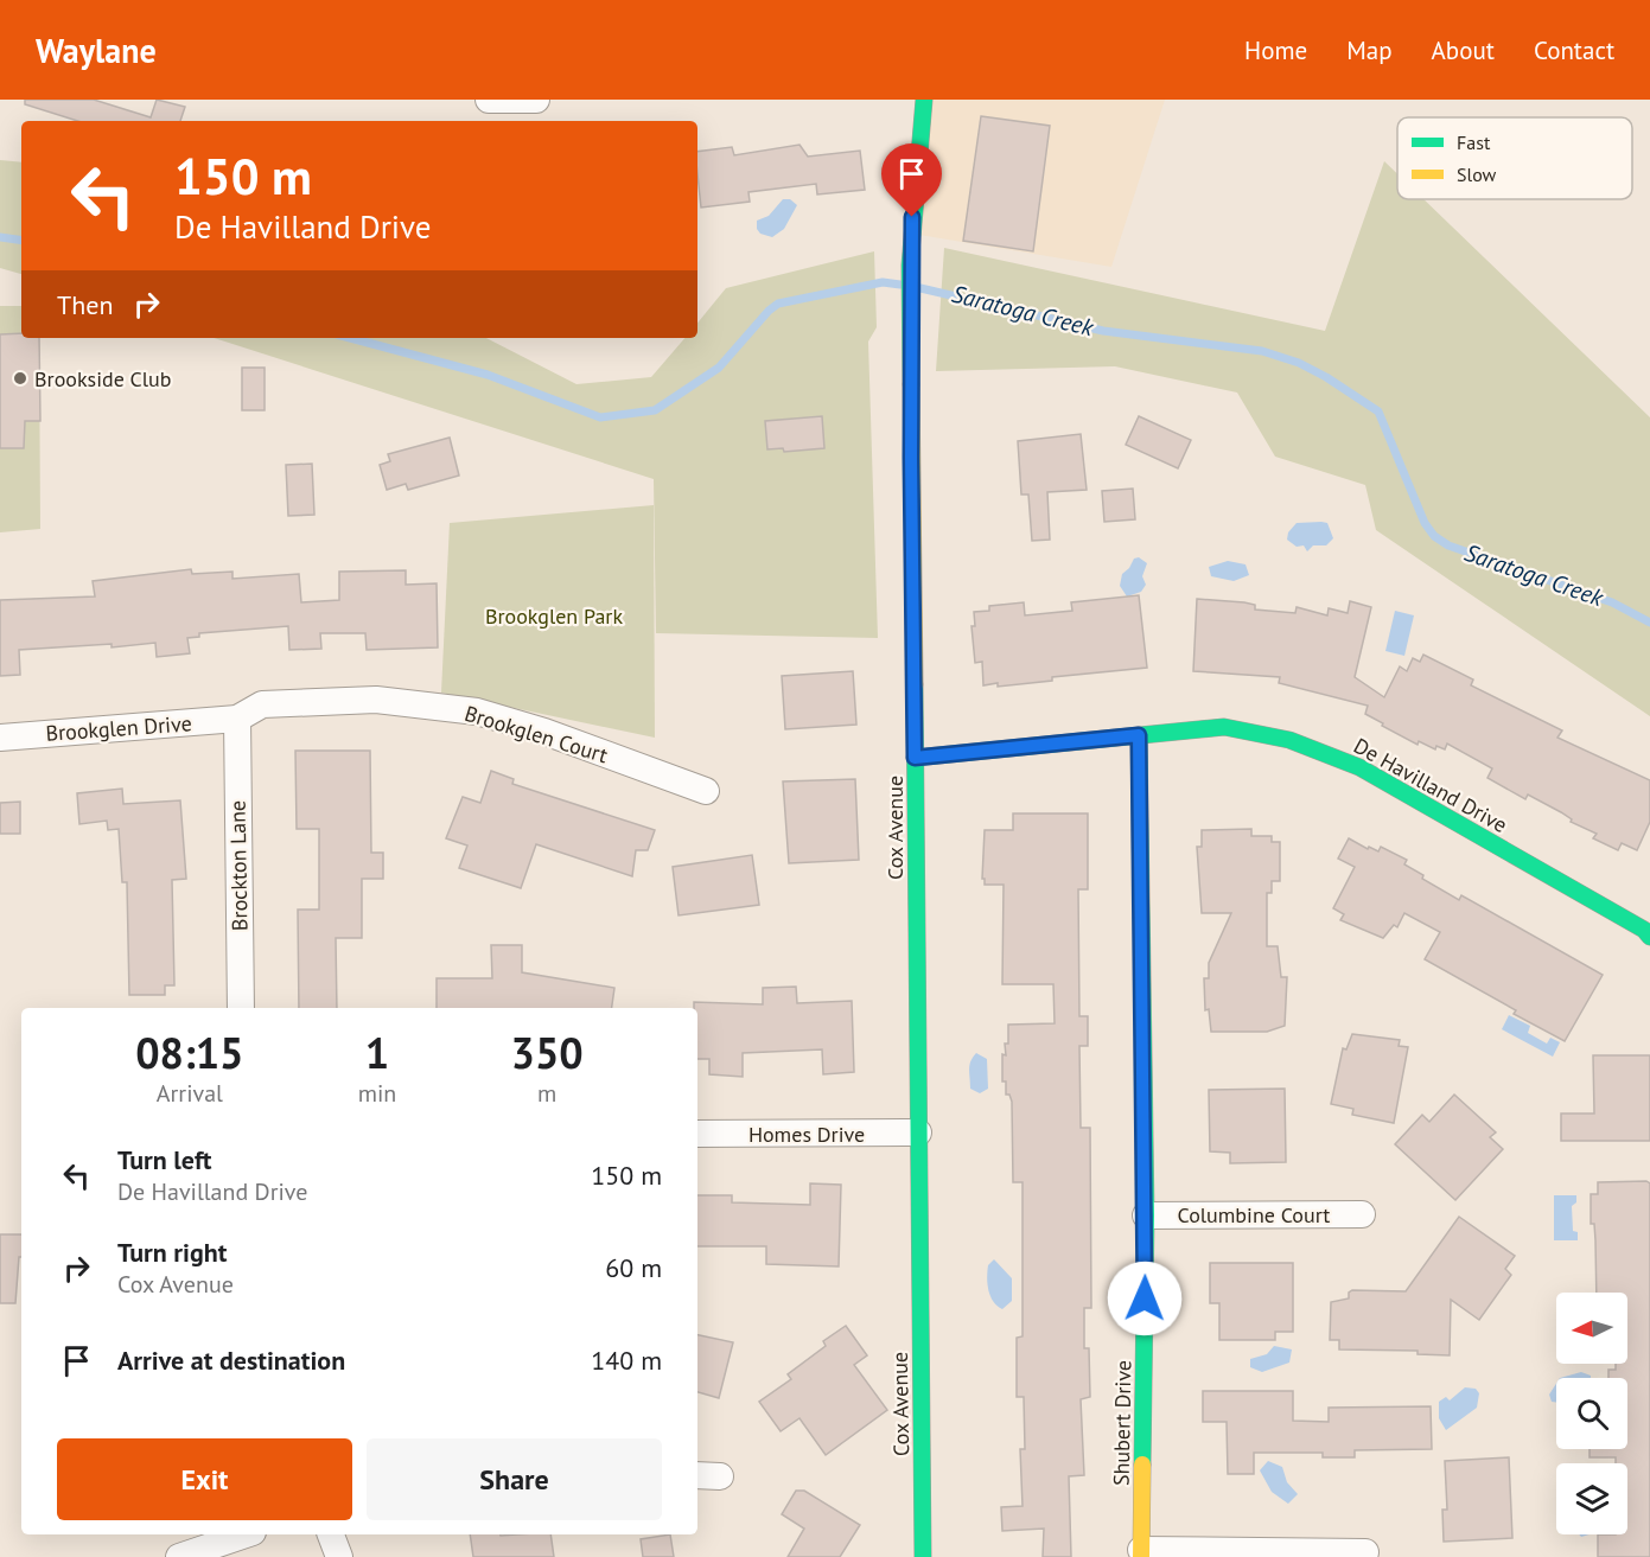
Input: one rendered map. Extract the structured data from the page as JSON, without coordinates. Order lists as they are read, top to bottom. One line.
{"streets":{"street":["Brookglen Drive","Brookglen Court","De Havilland Drive","Cox Avenue","Brockton Lane","Homes Drive","Columbine Court","Shubert Drive"]},"crossings":[["Brookglen Drive","Brookglen Court"],["Brookglen Drive","Brockton Lane"],["Brookglen Court","Brockton Lane"],["De Havilland Drive","Cox Avenue"],["De Havilland Drive","Shubert Drive"],["Cox Avenue","Homes Drive"],["Columbine Court","Shubert Drive"]],"water":["Saratoga Creek"],"parks":["Brookglen Park"],"places":["Brookside Club"],"legend":["Fast","Slow"],"north":"left","page":{"header":"Waylane","nav":["Home","Map","About","Contact"],"turn":["150 m","De Havilland Drive"],"then":"Then","eta":["08:15","Arrival","1","min","350","m"],"list":[{"name":"Turn left","note":"De Havilland Drive","value":"150 m"},{"name":"Turn right","note":"Cox Avenue","value":"60 m"},{"name":"Arrive at destination","value":"140 m"}],"buttons":["Exit","Share"]}}
